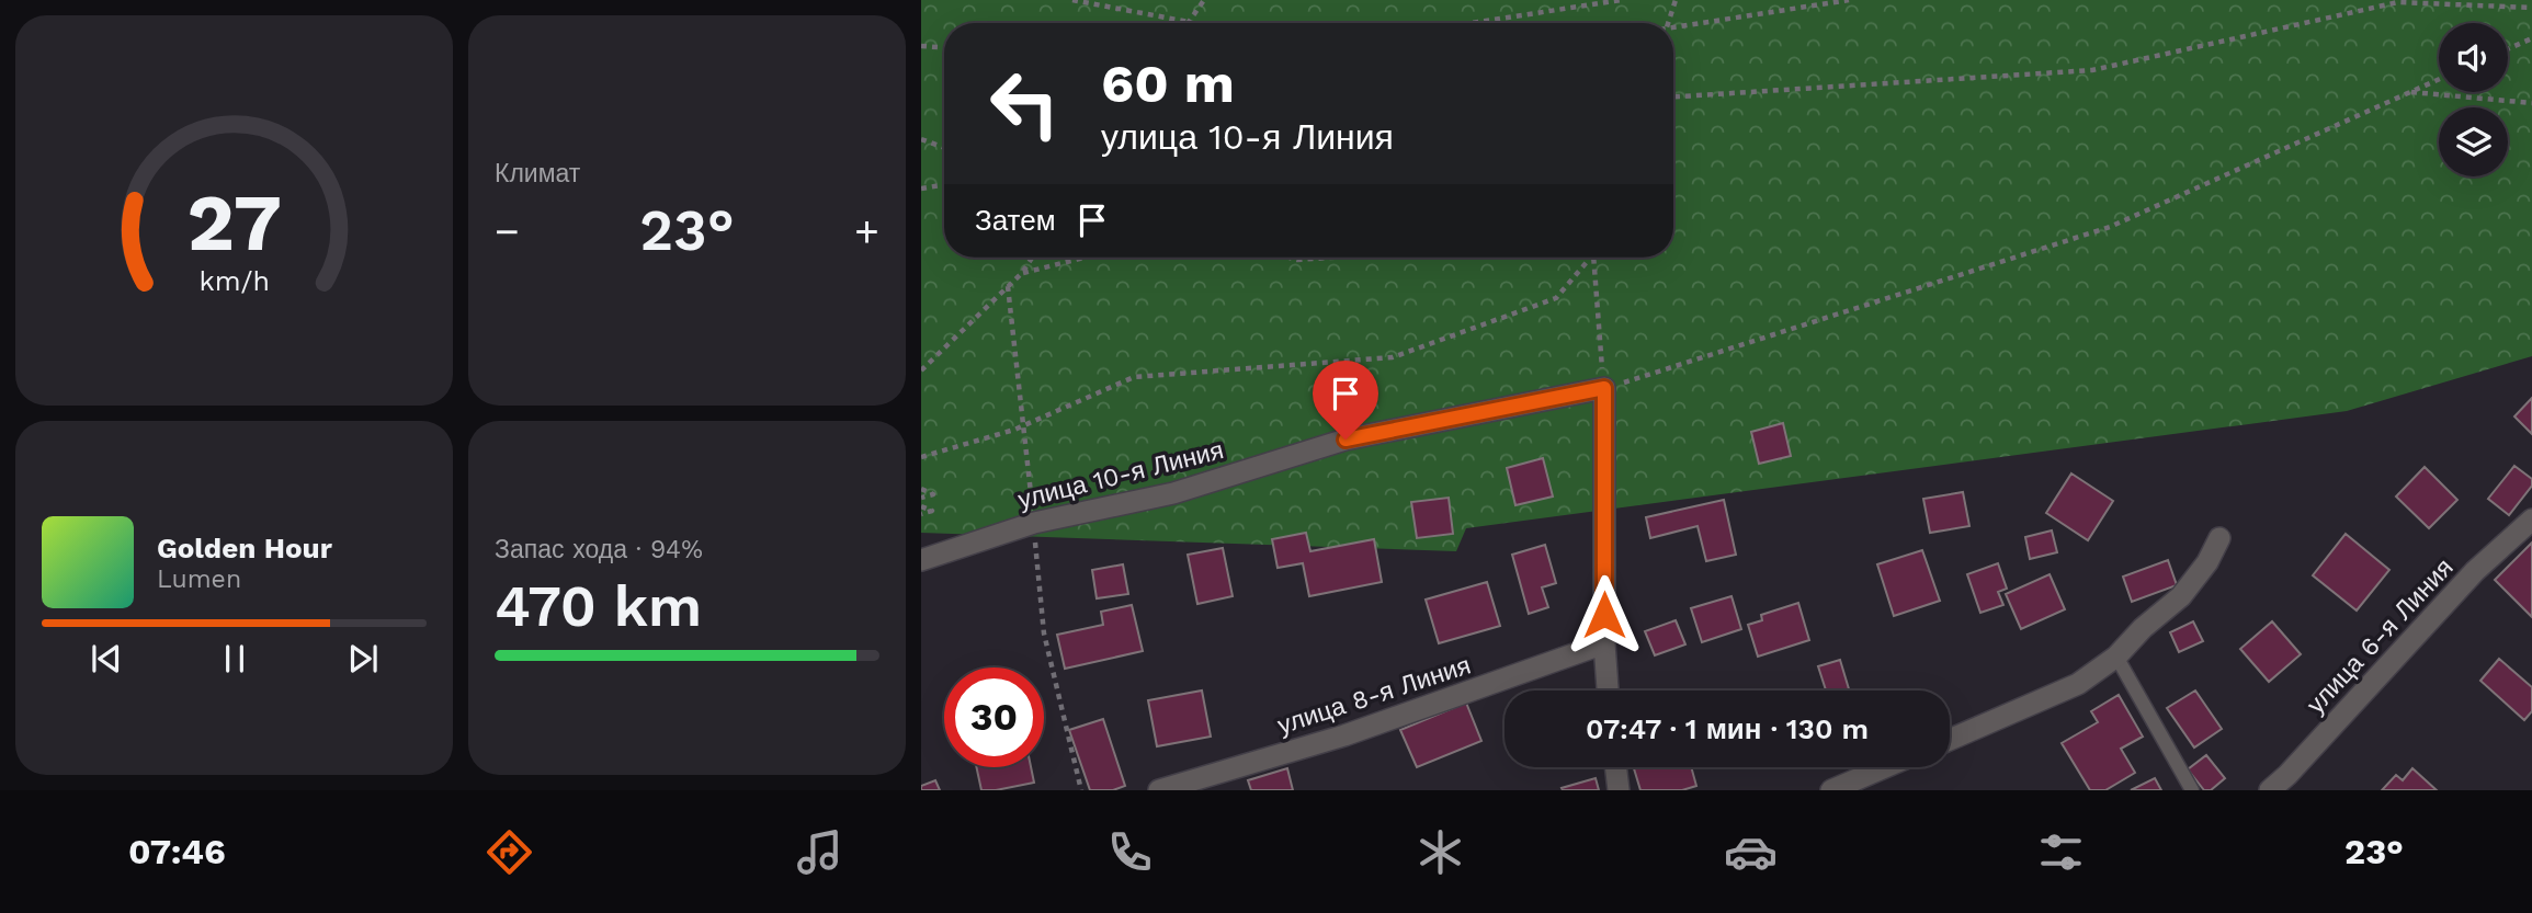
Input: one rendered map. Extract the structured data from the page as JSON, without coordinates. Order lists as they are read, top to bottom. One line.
{"streets":{"street":["улица 10-я Линия","улица 6-я Линия","улица 8-я Линия"]},"page":{"tile":["Климат",["Запас хода · 94%","470 km"]],"turn":["60 m","улица 10-я Линия"],"then":"Затем","heat":["−","23°","+"],"song":["Golden Hour","Lumen"],"limit":"30","trip":"07:47 · 1 мин · 130 m","tabs":["07:46","23°"],"gauge":["27","km/h"]}}
